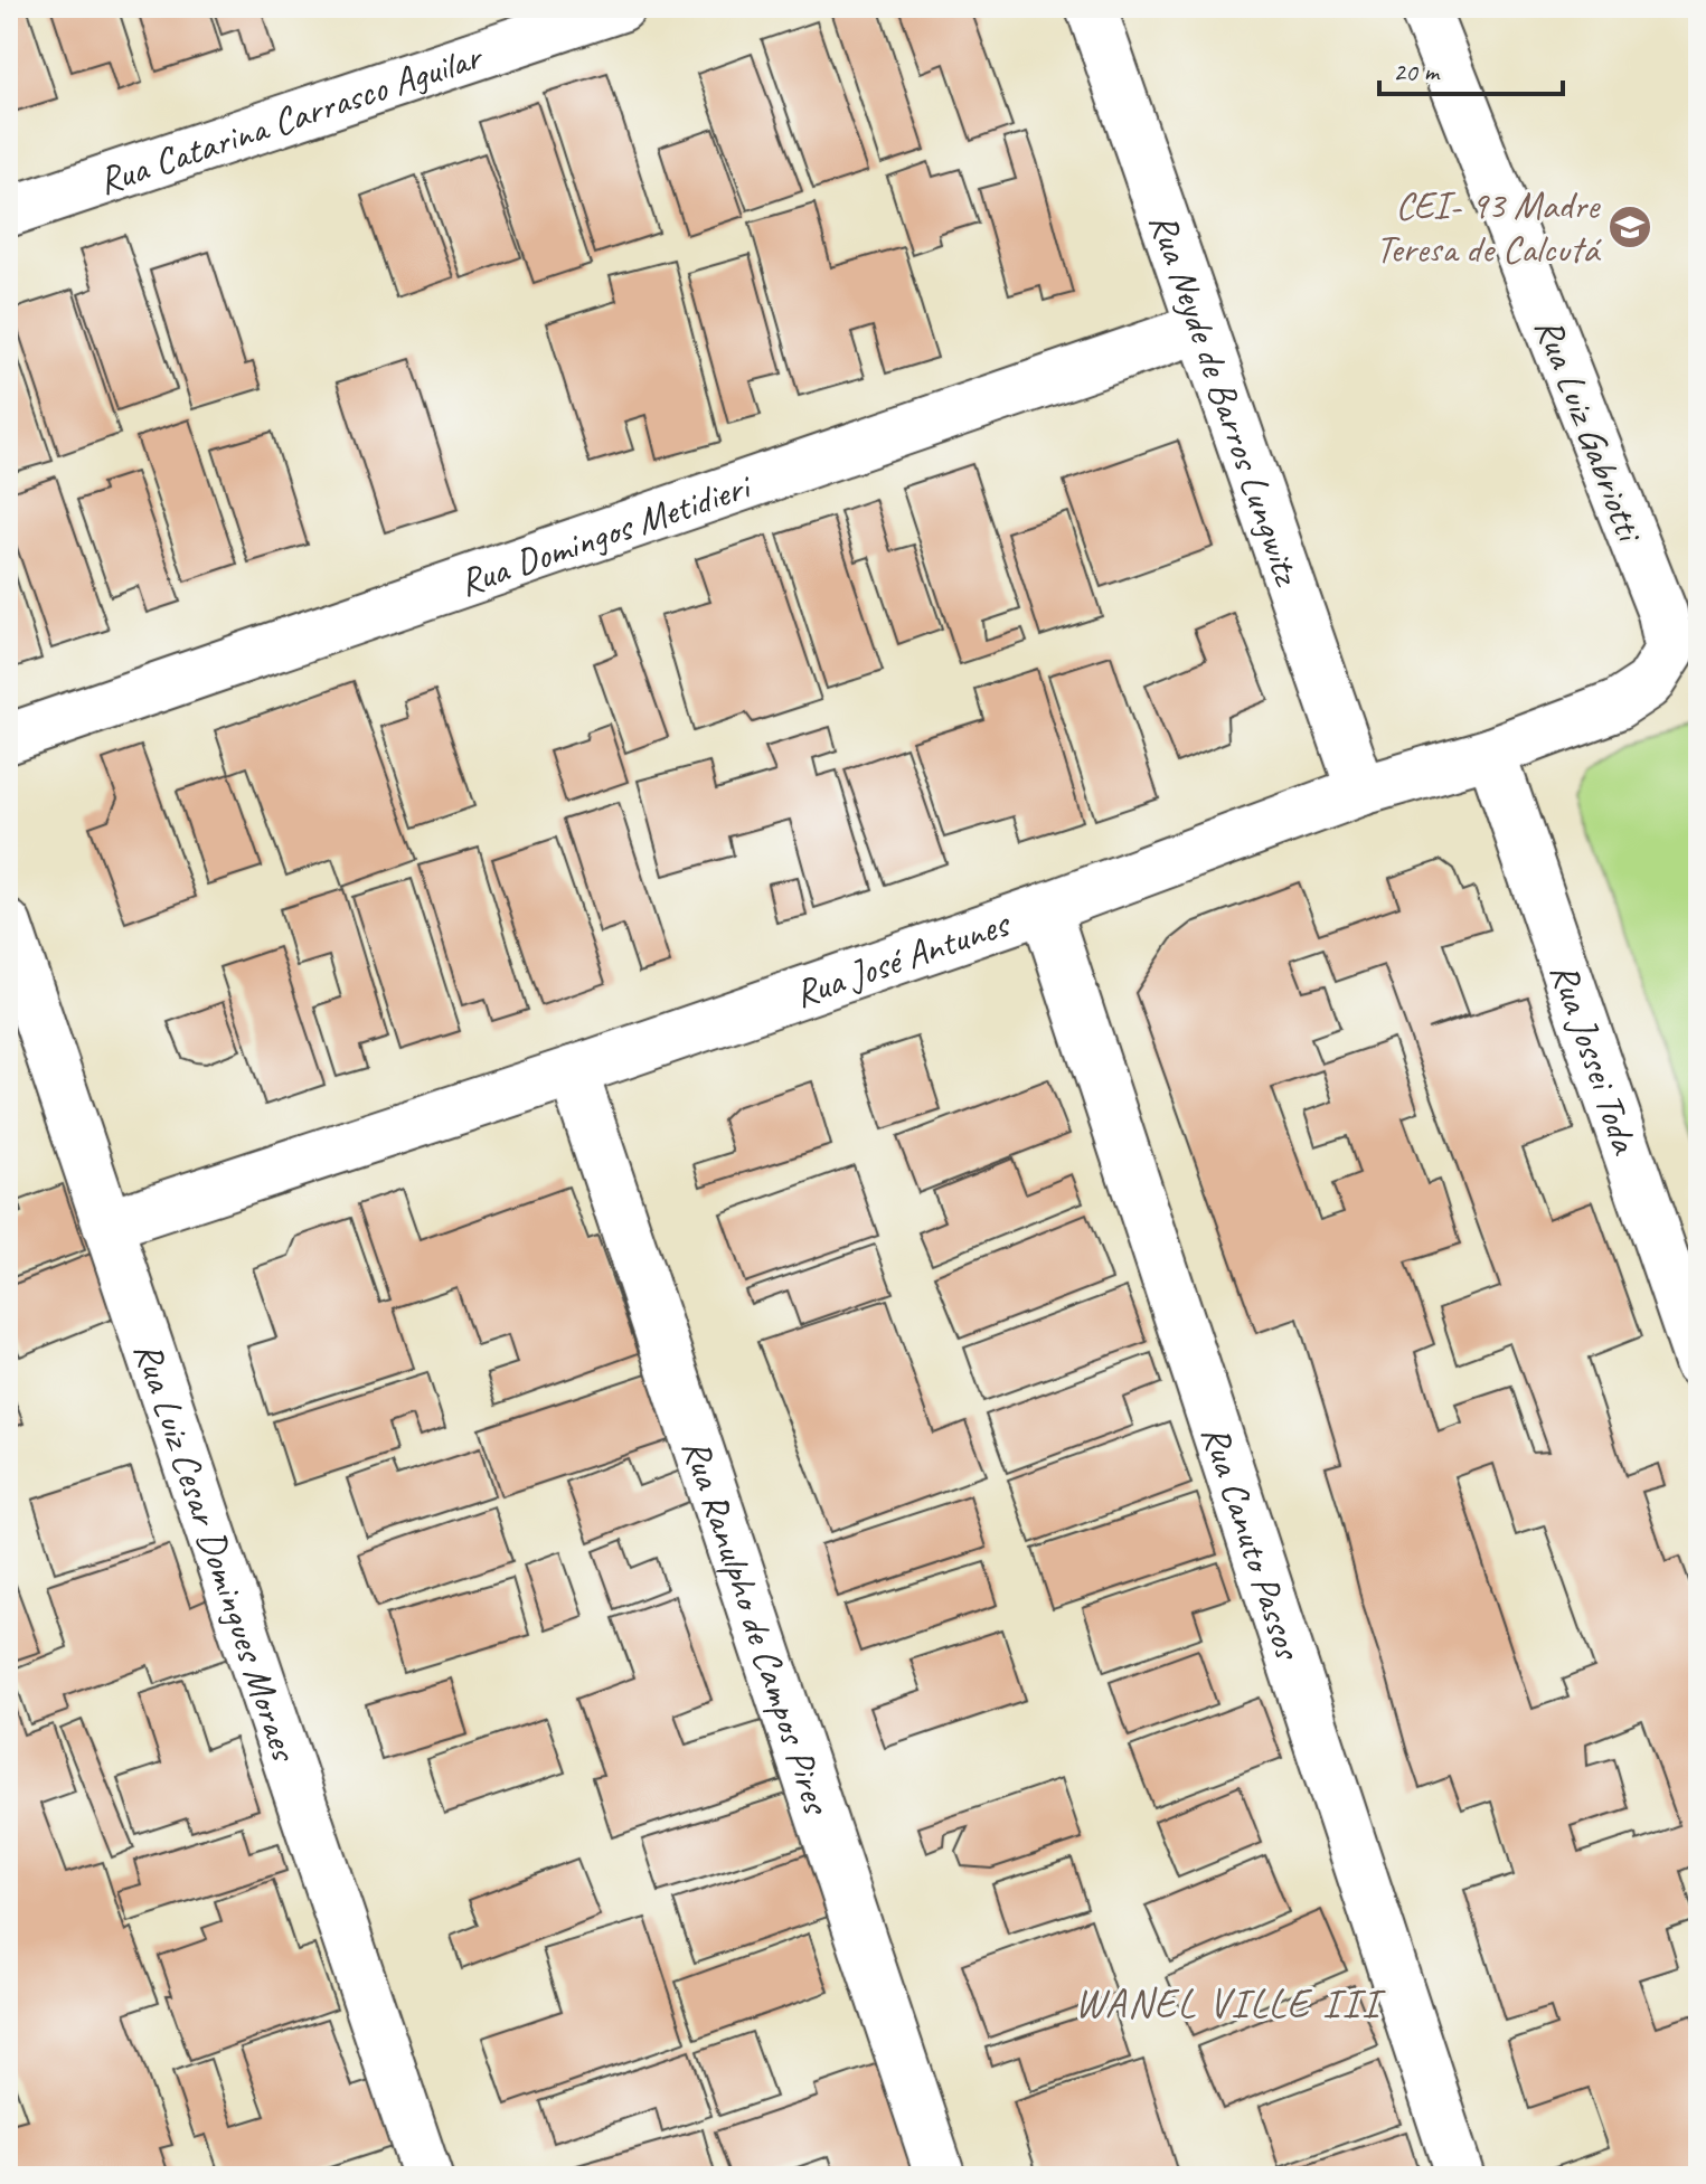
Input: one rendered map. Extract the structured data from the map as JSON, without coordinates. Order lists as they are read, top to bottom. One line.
{"streets":{"street":["Rua Catarina Carrasco Aguilar","Rua Neyde de Barros Lungwitz","Rua Luiz Gabriotti","Rua Domingos Metidieri","Rua José Antunes","Rua Jossei Toda","Rua Canuto Passos","Rua Luiz Cesar Domingues Moraes","Rua Ranulpho de Campos Pires"]},"crossings":[["Rua Neyde de Barros Lungwitz","Rua Domingos Metidieri"],["Rua Neyde de Barros Lungwitz","Rua José Antunes"],["Rua Luiz Gabriotti","Rua José Antunes"],["Rua José Antunes","Rua Jossei Toda"],["Rua José Antunes","Rua Canuto Passos"],["Rua José Antunes","Rua Luiz Cesar Domingues Moraes"],["Rua José Antunes","Rua Ranulpho de Campos Pires"]],"districts":["WANEL VILLE III"],"places":{"school or university":["CEI- 93 Madre Teresa de Calcutá"]},"scale_bar":"20 m"}
